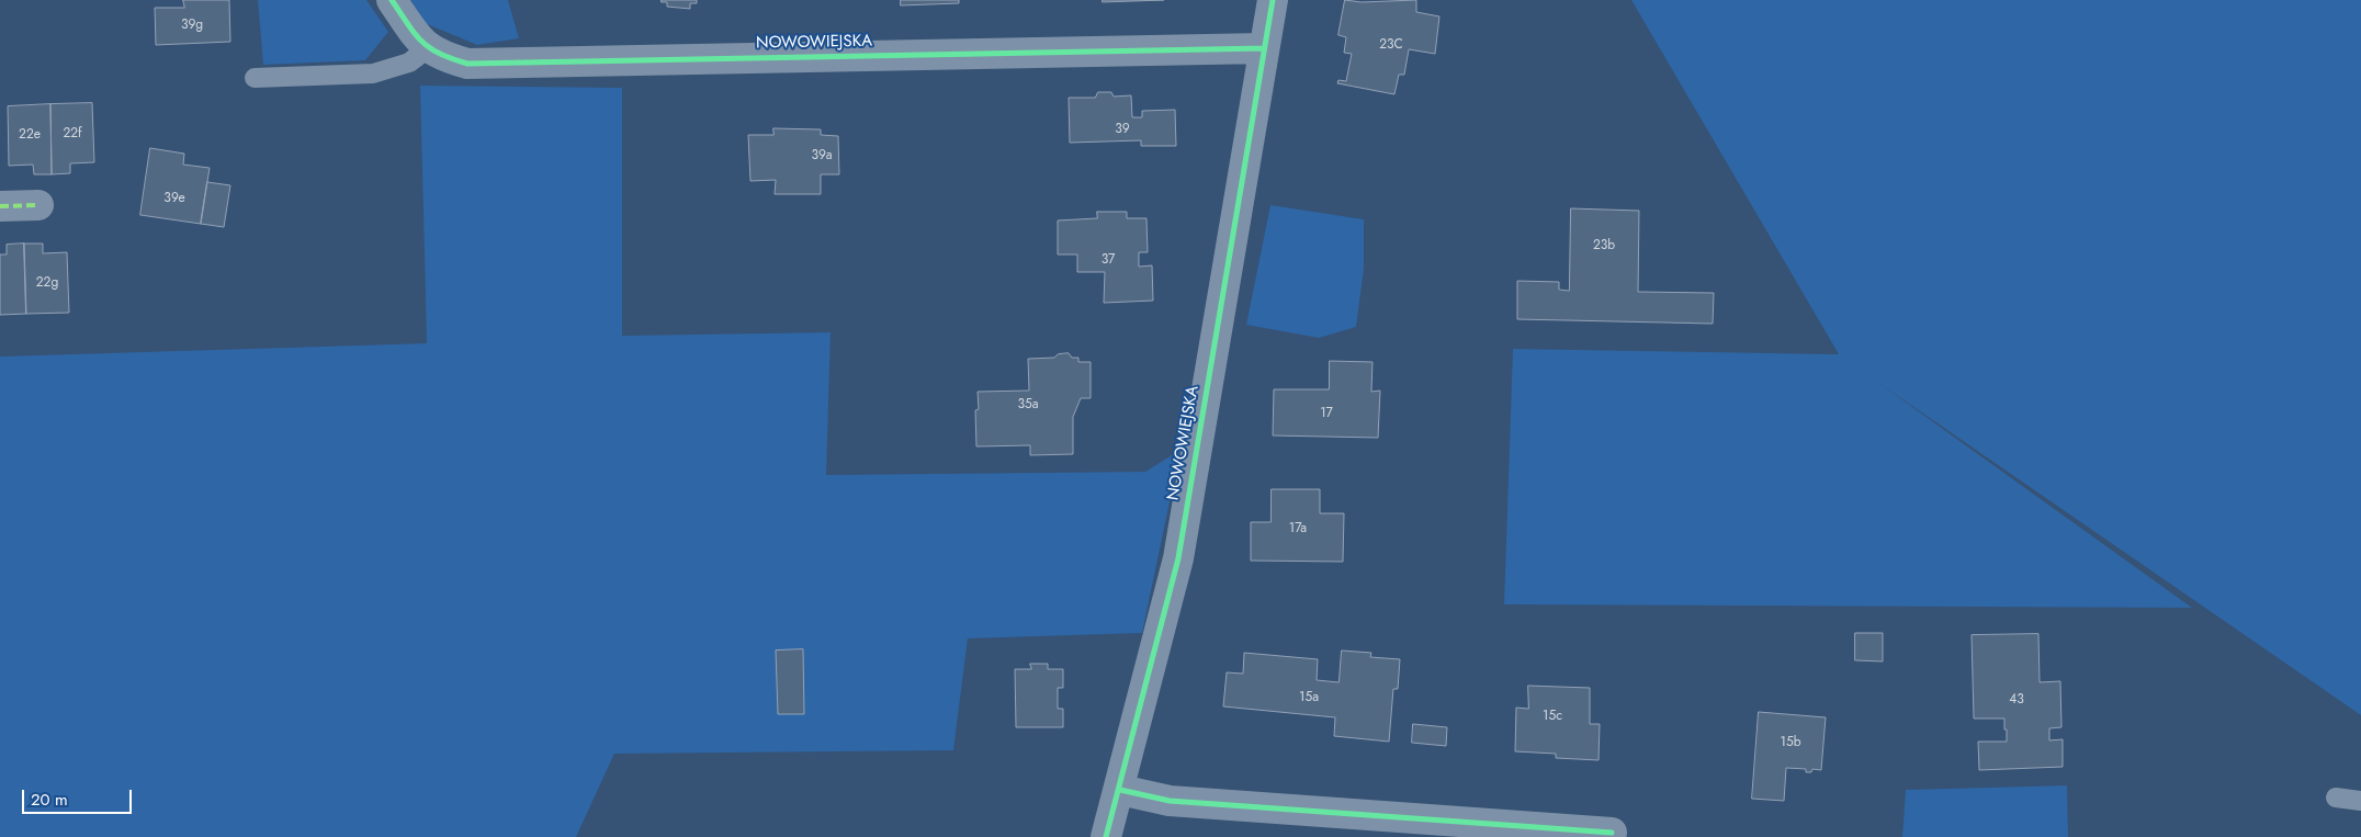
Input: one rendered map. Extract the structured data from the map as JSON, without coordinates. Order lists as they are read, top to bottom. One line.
{"streets":{"street":["NOWOWIEJSKA"]},"house_numbers":["39g","23C","39","22f","22e","39a","39e","23b","37","22g","35a","17","17a","15a","43","15c","15b"],"scale_bar":"20 m"}
